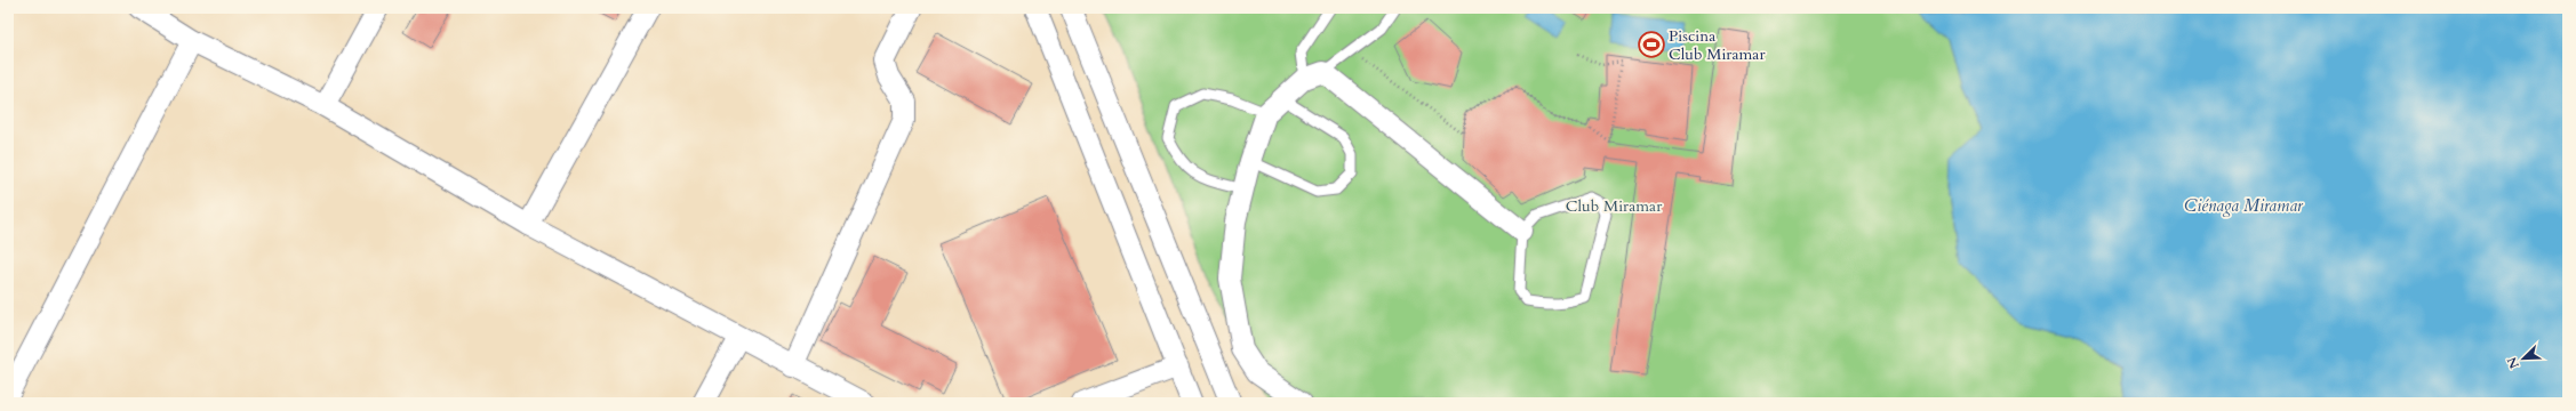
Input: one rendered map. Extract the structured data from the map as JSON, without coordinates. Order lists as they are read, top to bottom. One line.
{"water":["Ciénaga Miramar"],"parks":["Club Miramar"],"places":{"sports":["Piscina Club Miramar"]},"north":"bottom left"}
